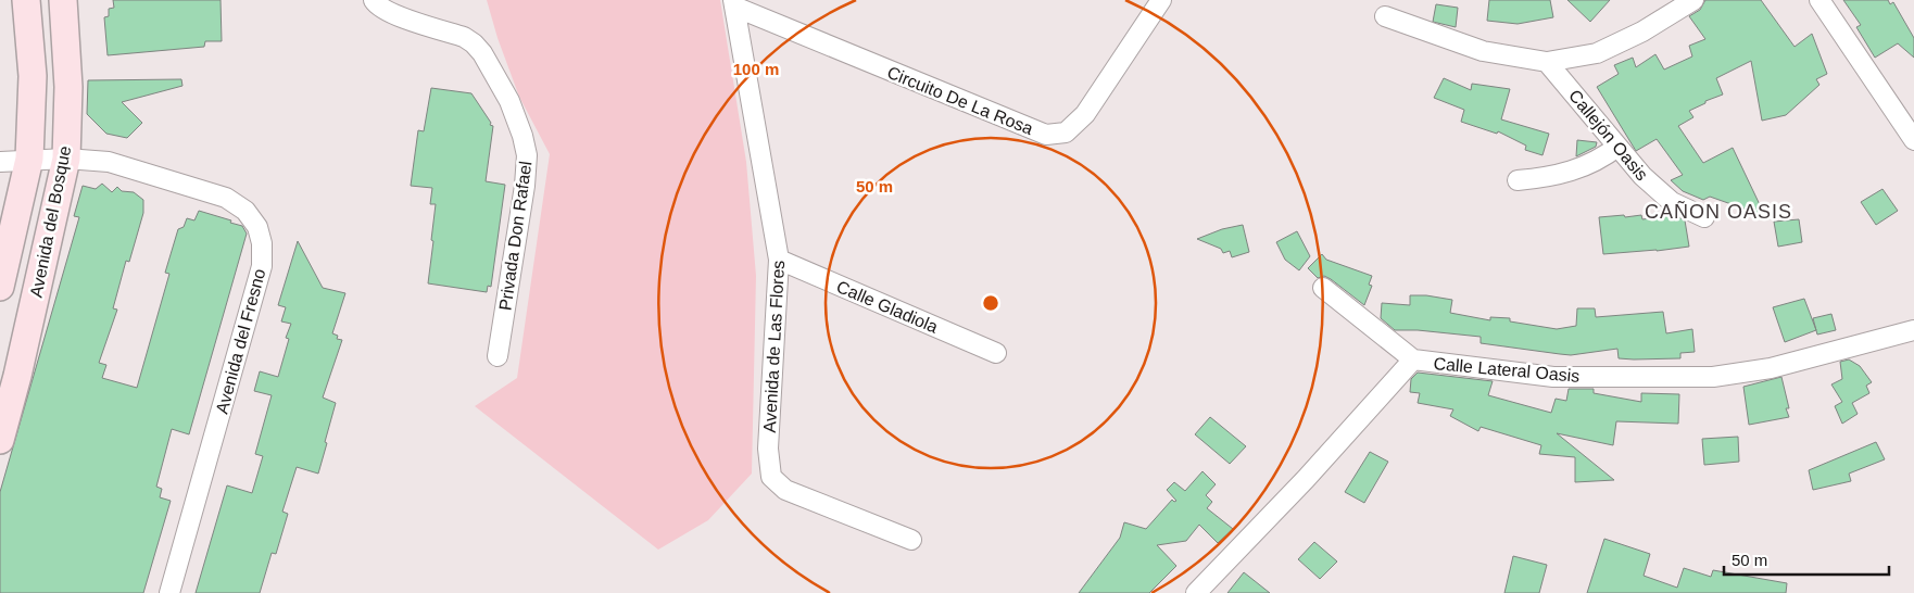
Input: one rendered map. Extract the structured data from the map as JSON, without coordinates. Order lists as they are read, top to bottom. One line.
{"streets":{"street":["Circuito De La Rosa","Callejón Oasis","Avenida del Bosque","Privada Don Rafael","Calle Gladiola","Avenida del Fresno","Avenida de Las Flores","Calle Lateral Oasis"]},"crossings":[["Circuito De La Rosa","Avenida de Las Flores"],["Avenida del Bosque","Avenida del Fresno"],["Calle Gladiola","Avenida de Las Flores"]],"districts":["CAÑON OASIS"],"scale_bar":"50 m","rings":["100 m","50 m"]}
